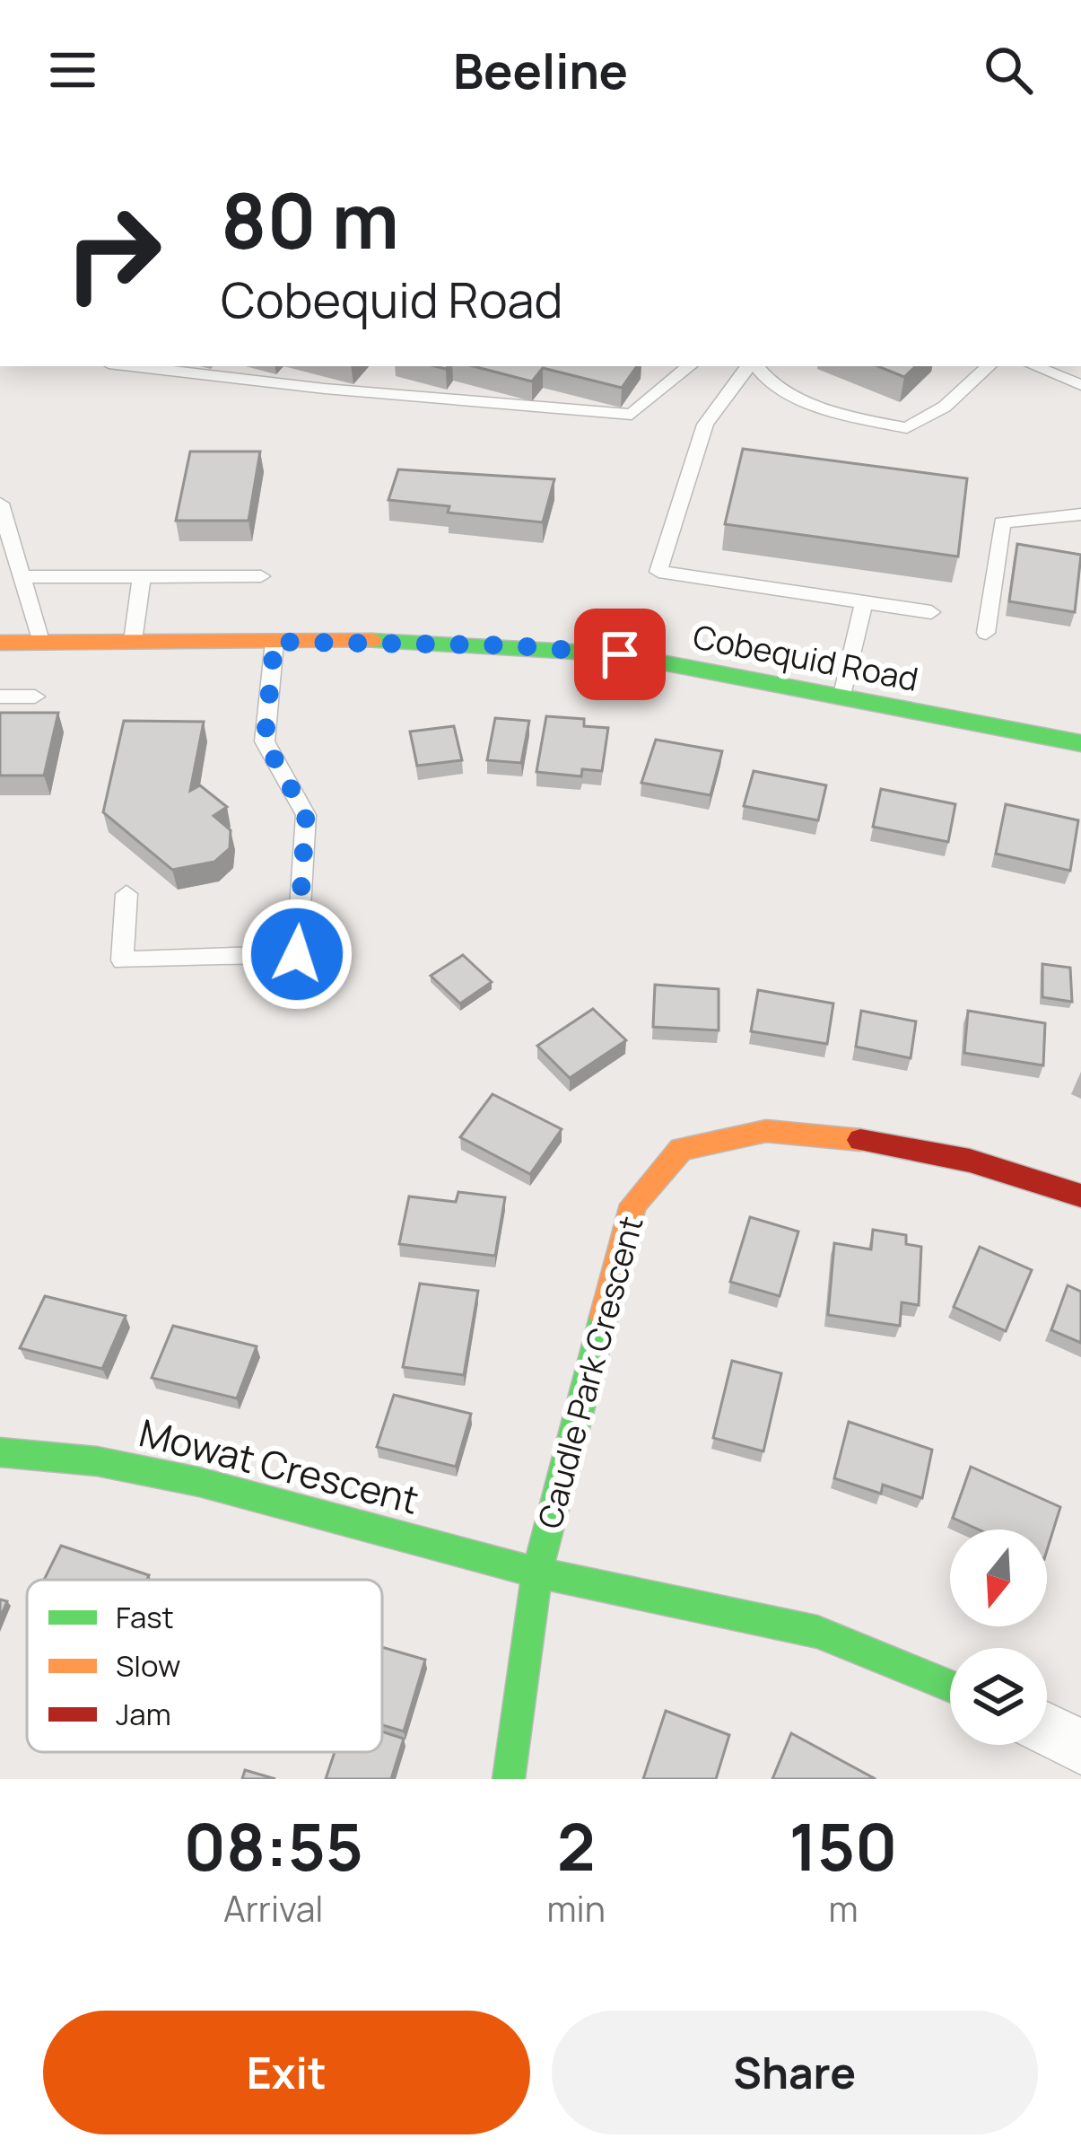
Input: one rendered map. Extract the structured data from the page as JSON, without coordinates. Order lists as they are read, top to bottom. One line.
{"streets":{"street":["Cobequid Road","Caudle Park Crescent","Mowat Crescent"]},"crossings":[["Caudle Park Crescent","Mowat Crescent"]],"legend":["Fast","Slow","Jam"],"north":"bottom","page":{"header":"Beeline","turn":["80 m","Cobequid Road"],"eta":["08:55","Arrival","2","min","150","m"],"buttons":["Exit","Share"]}}
